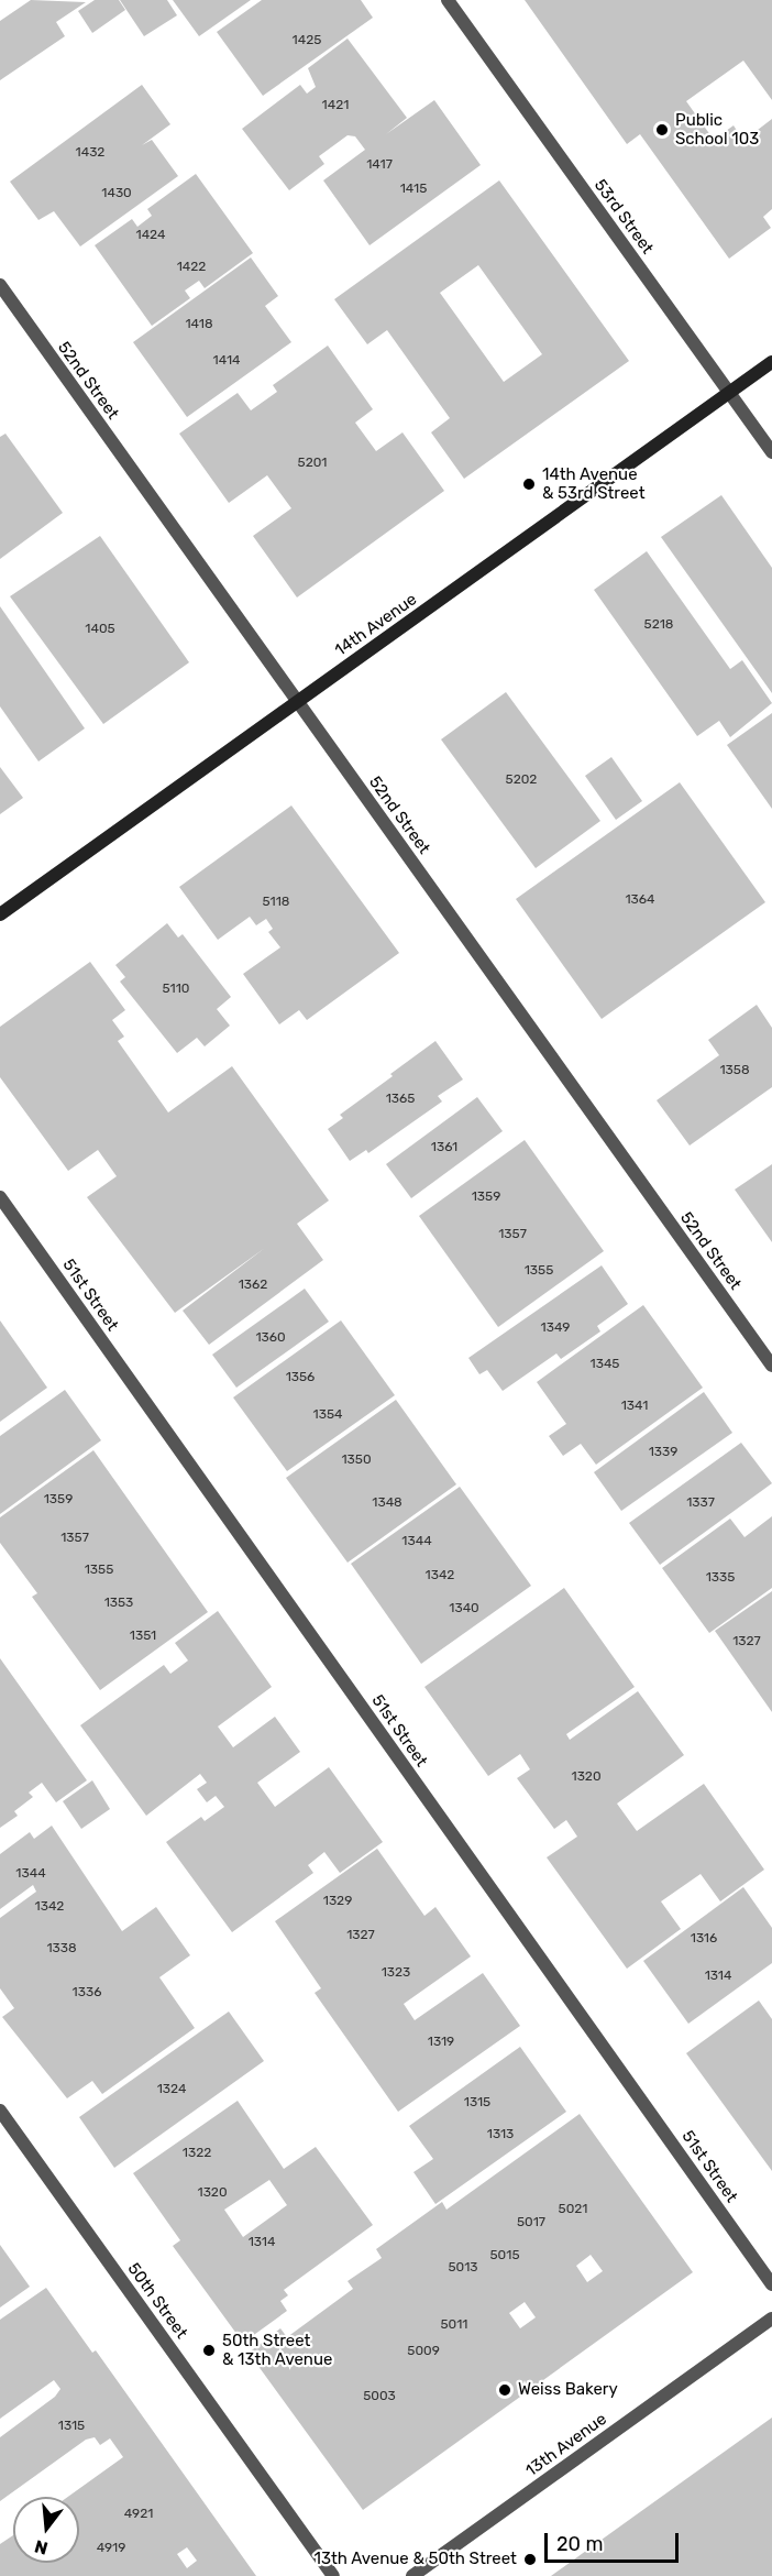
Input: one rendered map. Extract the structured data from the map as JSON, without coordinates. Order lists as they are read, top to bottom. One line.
{"streets":{"main road":["14th Avenue"],"street":["53rd Street","52nd Street","51st Street","50th Street","13th Avenue"]},"crossings":[["53rd Street","14th Avenue"],["52nd Street","14th Avenue"]],"places":["Public School 103","14th Avenue & 53rd Street","50th Street & 13th Avenue","Weiss Bakery","13th Avenue & 50th Street"],"house_numbers":["1425","1421","1432","1417","1415","1430","1424","1422","1418","1414","5201","5218","1405","5202","1364","5118","5110","1358","1365","1361","1359","1357","1355","1362","1349","1360","1345","1356","1341","1354","1339","1350","1359","1348","1337","1357","1344","1355","1342","1335","1353","1340","1351","1327","1320","1344","1329","1342","1327","1316","1338","1323","1314","1336","1319","1324","1315","1313","1322","1320","5021","5017","1314","5015","5013","5011","5009","5003","1315","4921","4919"],"scale_bar":"20 m","north":"bottom"}
